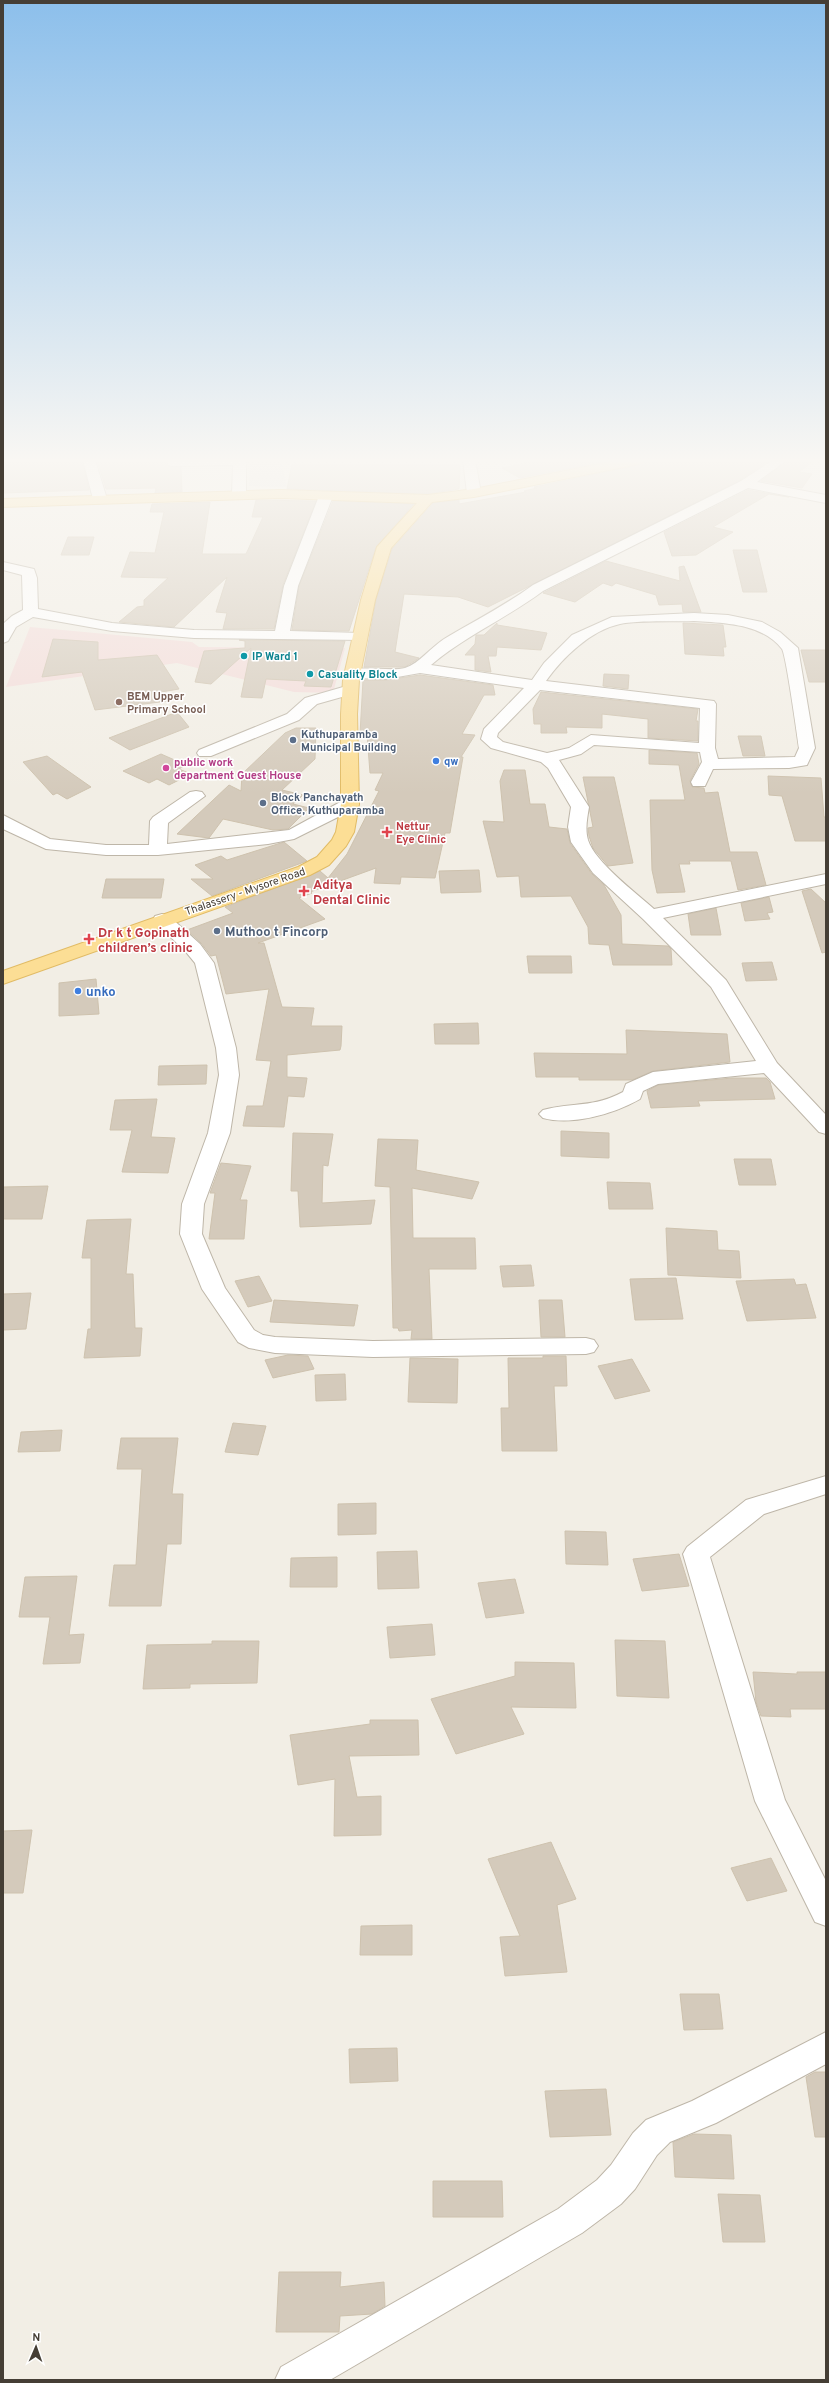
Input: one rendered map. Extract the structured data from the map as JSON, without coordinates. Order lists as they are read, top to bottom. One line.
{"streets":{"main road":["Thalassery - Mysore Road"]},"places":{"other":["IP Ward 1","Casuality Block","BEM Upper Primary School","Kuthuparamba Municipal Building","qw","public work department Guest House","Block Panchayath Office, Kuthuparamba","Muthoo t Fincorp","unko"],"health":["Nettur Eye Clinic","Aditya Dental Clinic","Dr k t Gopinath children’s clinic"]},"north":"top"}
